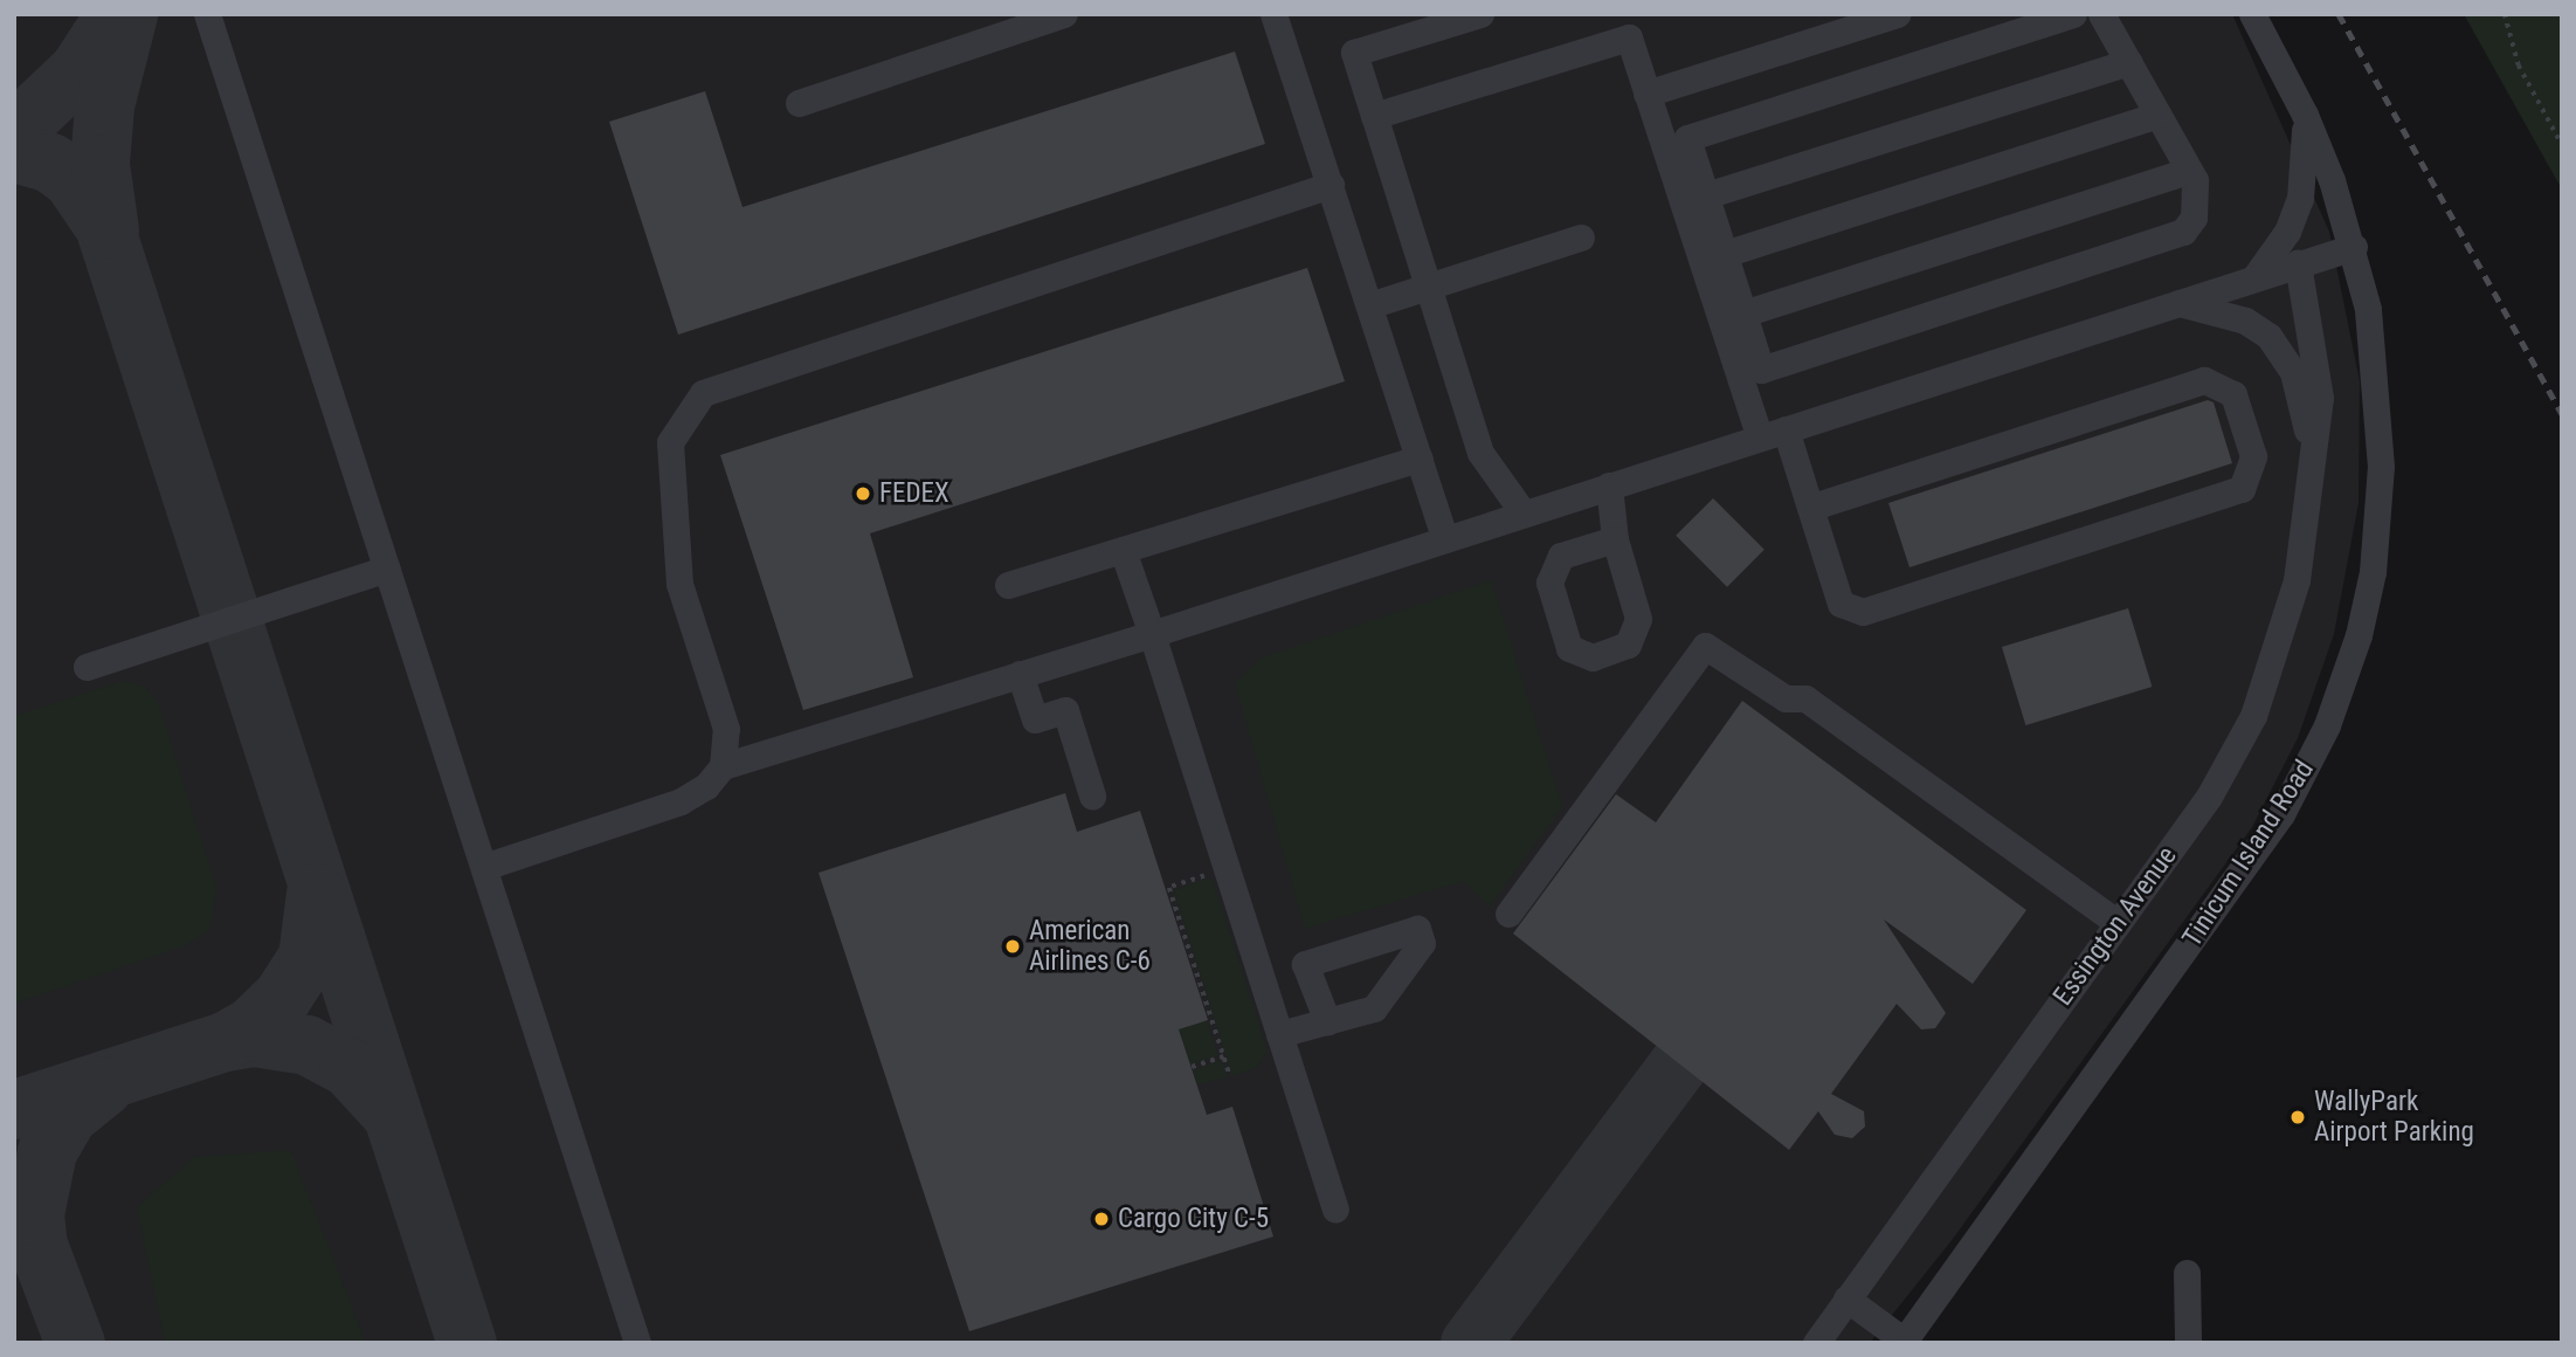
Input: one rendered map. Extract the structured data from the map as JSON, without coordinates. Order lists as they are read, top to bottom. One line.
{"streets":{"street":["Tinicum Island Road","Essington Avenue"]},"places":["FEDEX","American Airlines C-6","WallyPark Airport Parking","Cargo City C-5"]}
